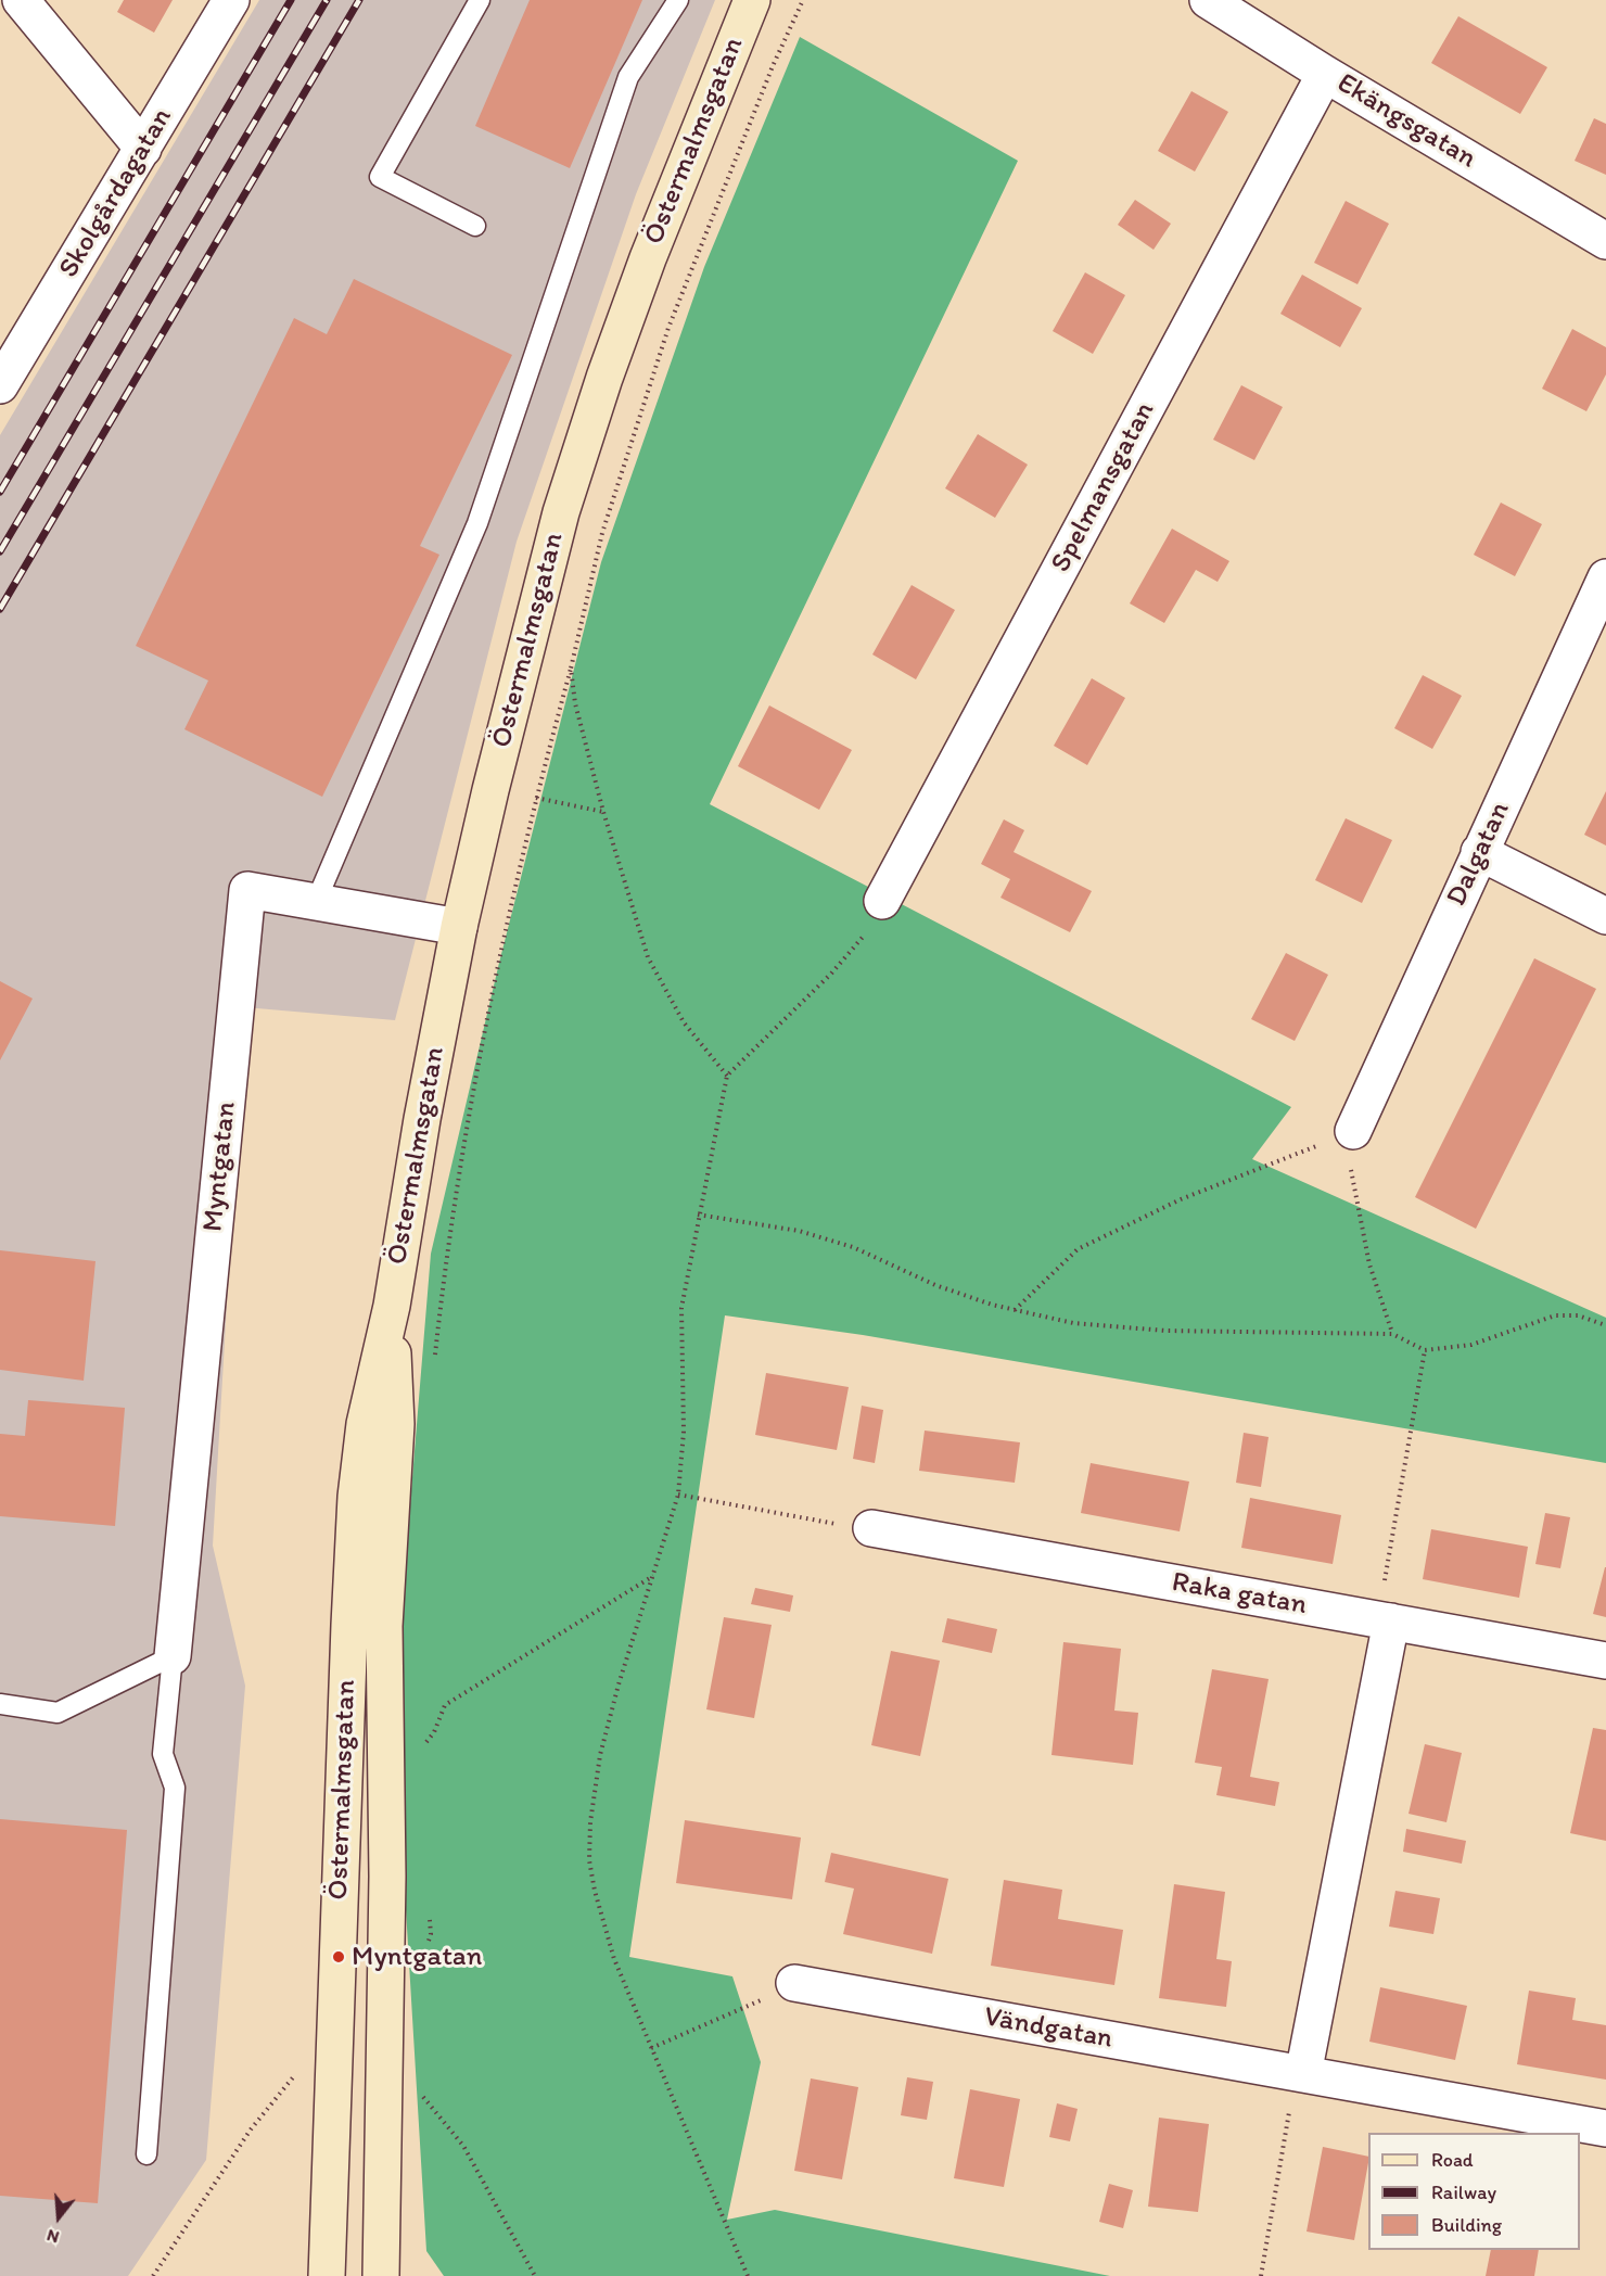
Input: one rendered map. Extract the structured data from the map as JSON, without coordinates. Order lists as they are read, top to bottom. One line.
{"streets":{"main road":["Östermalmsgatan"],"street":["Ekängsgatan","Skolgårdagatan","Spelmansgatan","Dalgatan","Myntgatan","Raka gatan","Vändgatan"]},"crossings":[["Ekängsgatan","Spelmansgatan"],["Östermalmsgatan","Myntgatan"]],"places":["Myntgatan"],"legend":["Road","Railway","Building"],"north":"bottom"}
